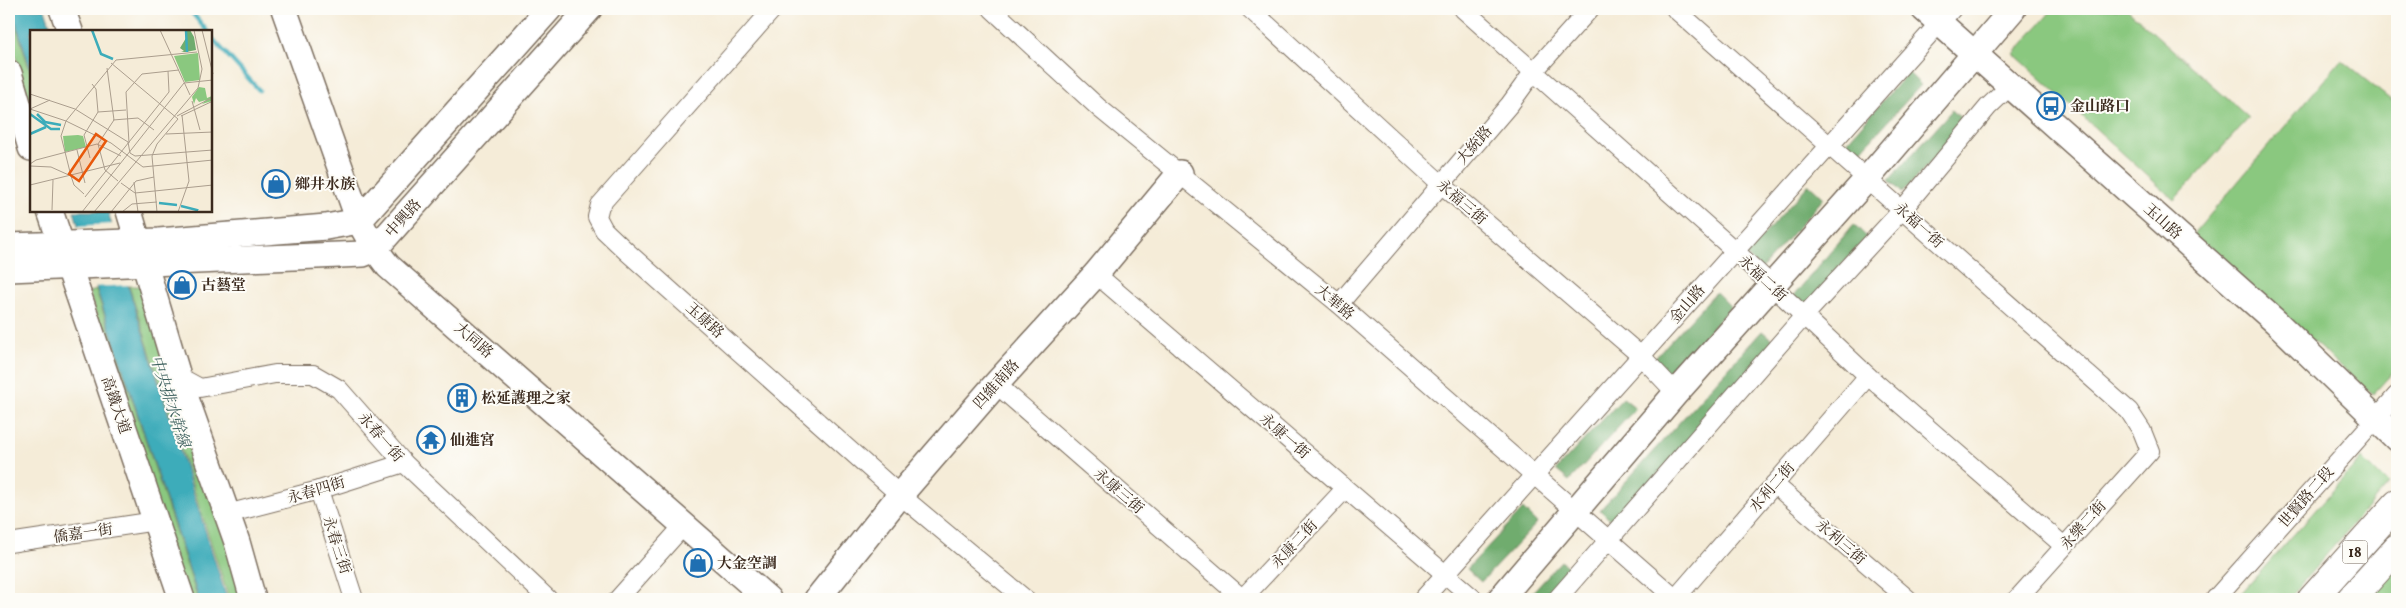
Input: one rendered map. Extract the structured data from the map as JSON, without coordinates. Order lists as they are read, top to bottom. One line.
{"streets":{"main road":["18"],"street":["大統路","永福三街","中興路","玉山路","永福一街","永福二街","大華路","金山路","玉康路","大同路","四維南路","高鐵大道","永康一街","永春一街","水利二街","永春四街","永康三街","世賢路二段","永樂二街","僑嘉一街","永利三街","永康二街","永春三街"]},"crossings":[["大統路","永福三街"],["大統路","永福二街"],["大統路","大華路"],["永福三街","金山路"],["中興路","大同路"],["玉山路","金山路"],["玉山路","世賢路二段"],["永福一街","金山路"],["永福一街","永樂二街"],["永福二街","金山路"],["永福二街","水利二街"],["永福二街","永樂二街"],["大華路","金山路"],["大華路","四維南路"],["大華路","水利二街"],["金山路","永康一街"],["玉康路","四維南路"],["四維南路","永康一街"],["四維南路","永康三街"],["高鐵大道","僑嘉一街"],["永康一街","永康二街"],["永春一街","永春四街"],["水利二街","永利三街"],["永春四街","永春三街"],["永康三街","永康二街"]],"water":["中央排水幹線"],"places":{"bus stop":["金山路口"],"shop":["鄉井水族","古藝堂","大金空調"],"building":["松延護理之家"],"temple":["仙進宮"]}}
